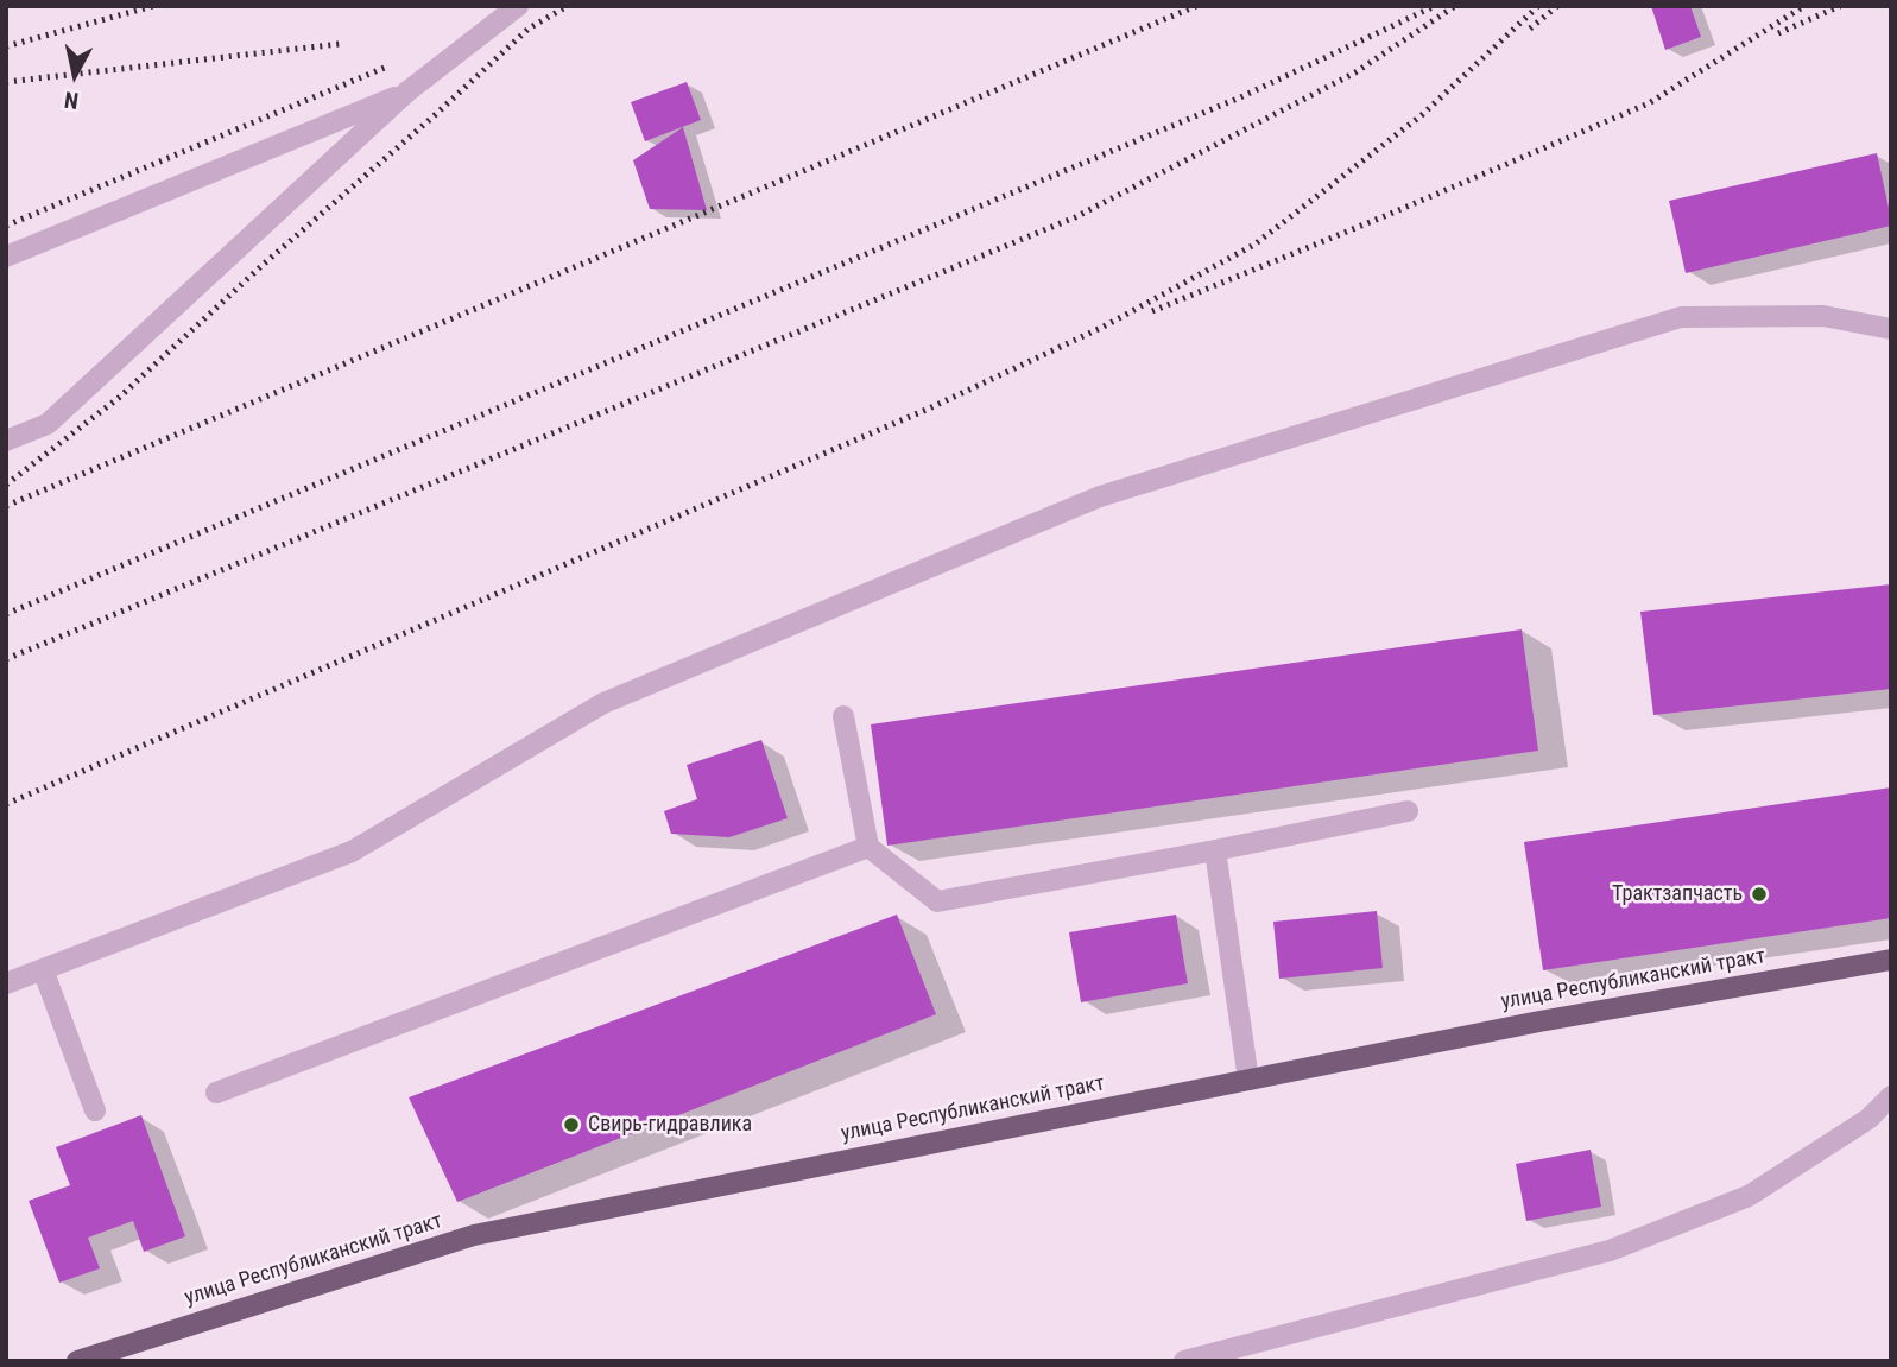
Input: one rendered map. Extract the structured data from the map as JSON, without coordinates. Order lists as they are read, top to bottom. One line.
{"streets":{"main road":["улица Республиканский тракт"]},"places":["Трактзапчасть","Свирь-гидравлика"],"north":"bottom"}
